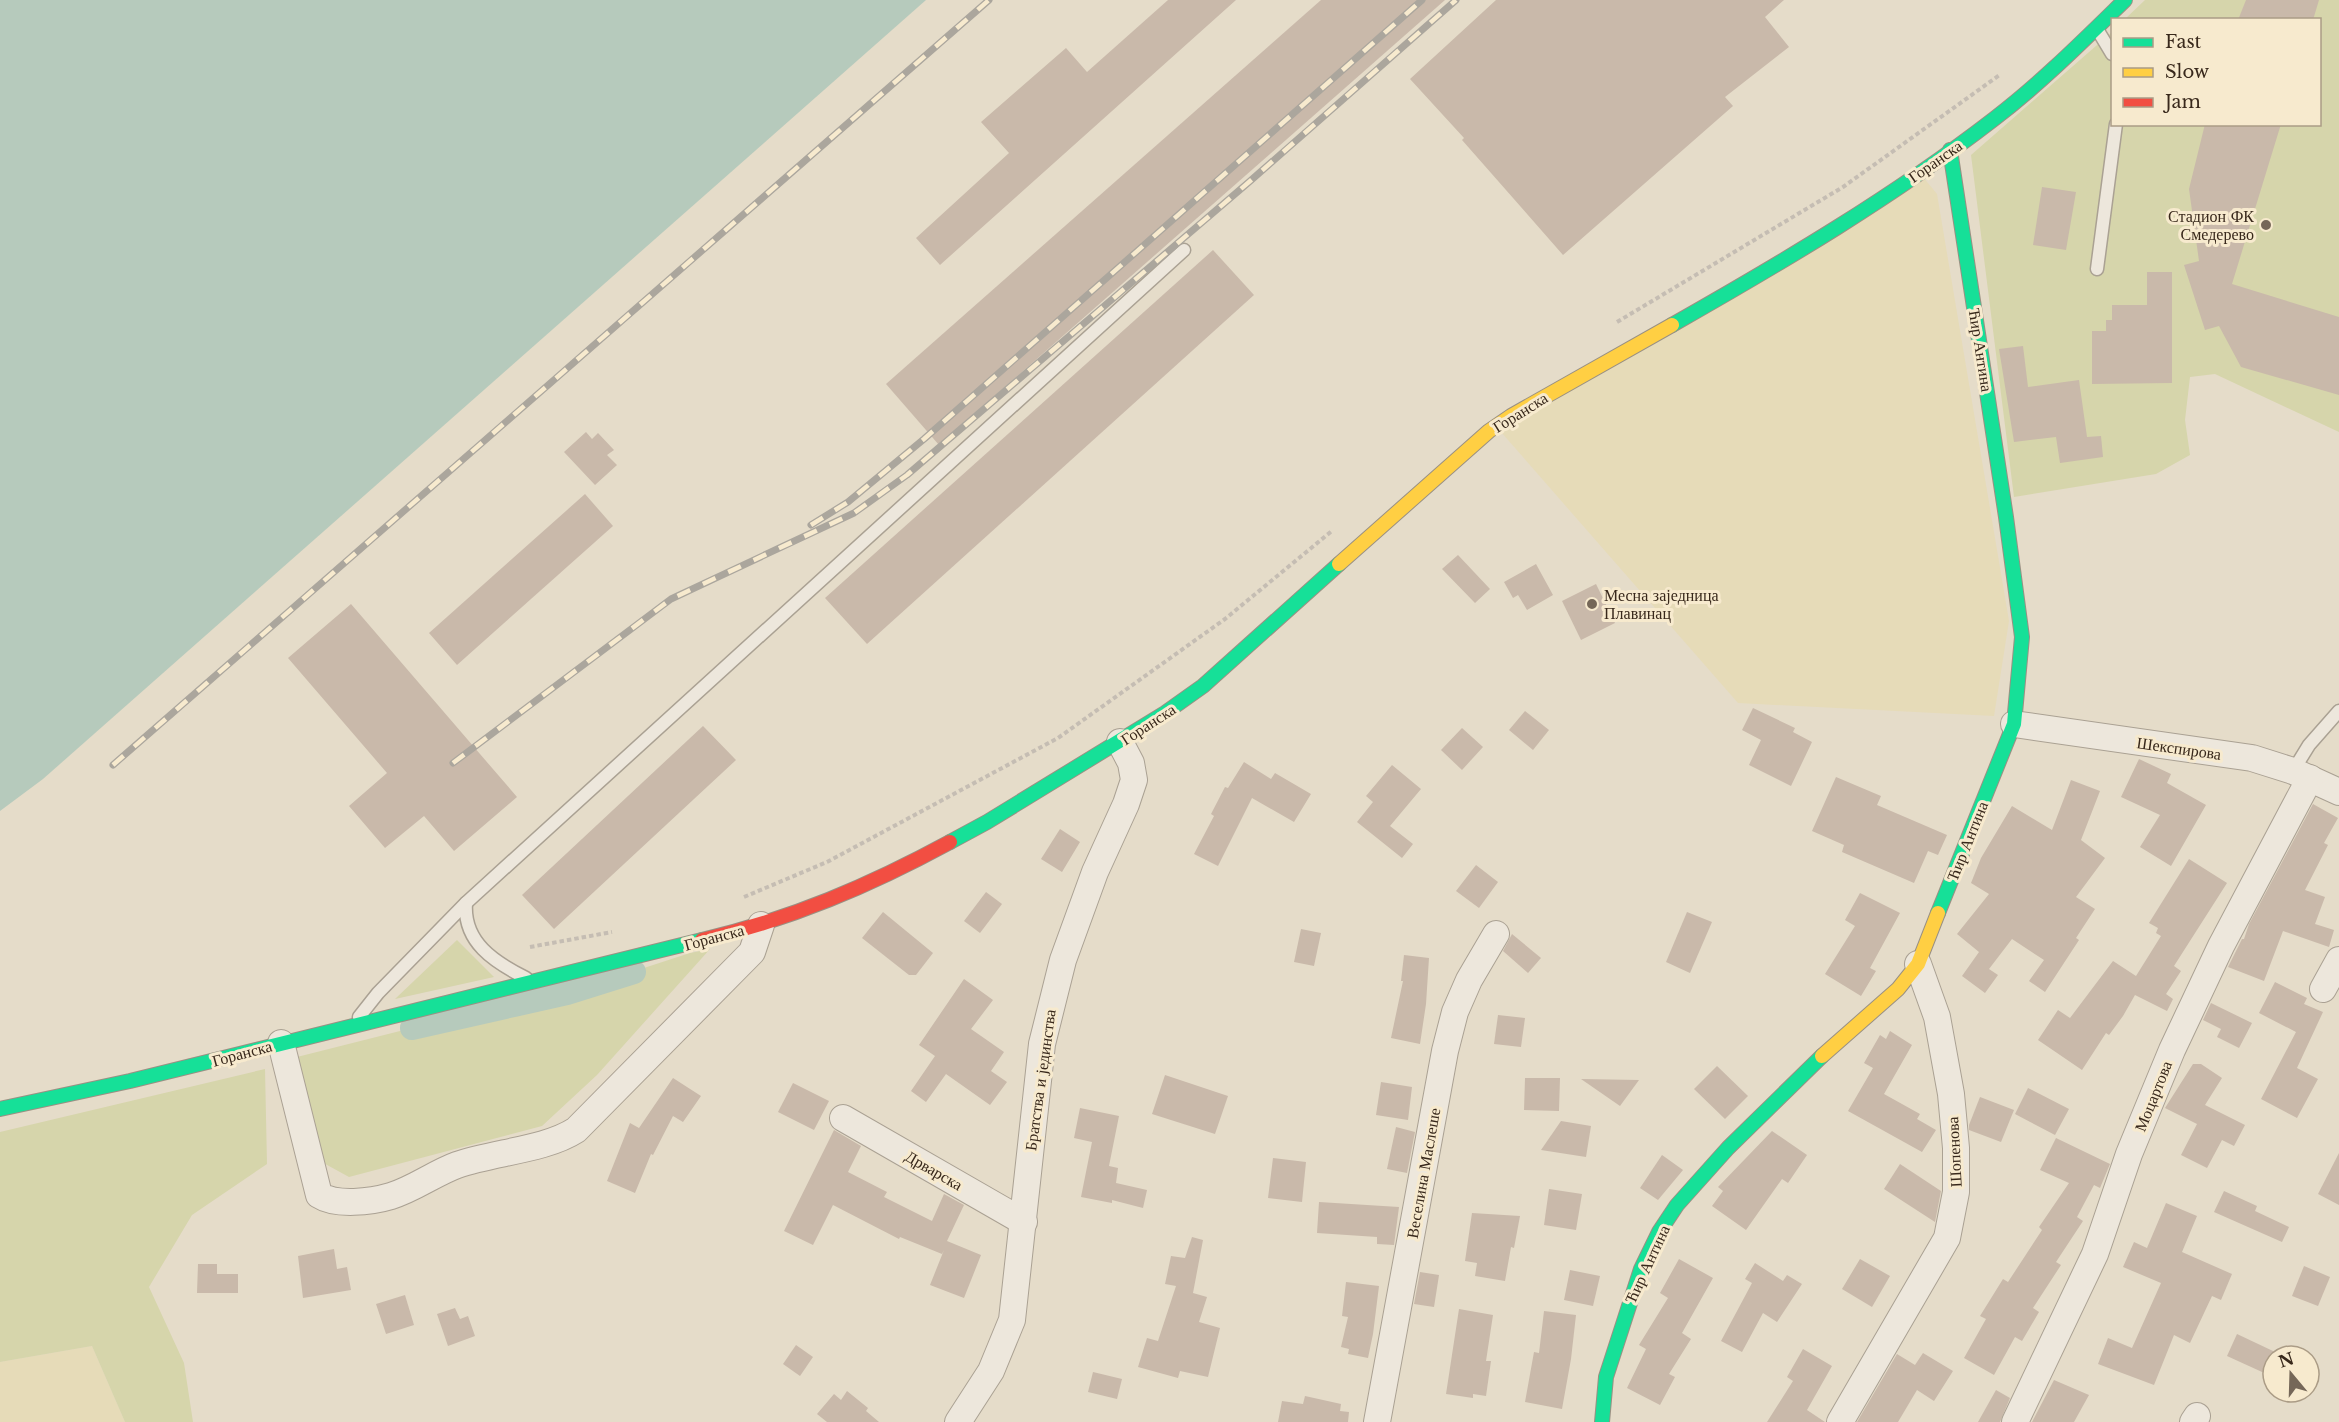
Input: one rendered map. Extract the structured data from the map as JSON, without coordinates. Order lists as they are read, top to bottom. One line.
{"streets":{"main road":["Горанска","Ћир Антина"],"street":["Шекспирова","Братства и јединства","Моцартова","Шопенова","Дрварска","Веселина Маслеше"]},"crossings":[["Горанска","Ћир Антина"],["Горанска","Братства и јединства"],["Ћир Антина","Шекспирова"],["Ћир Антина","Шопенова"],["Шекспирова","Моцартова"],["Братства и јединства","Дрварска"]],"places":["Стадион ФК Смедерево","Месна заједница Плавинац"],"legend":["Fast","Slow","Jam"],"north":"top"}
